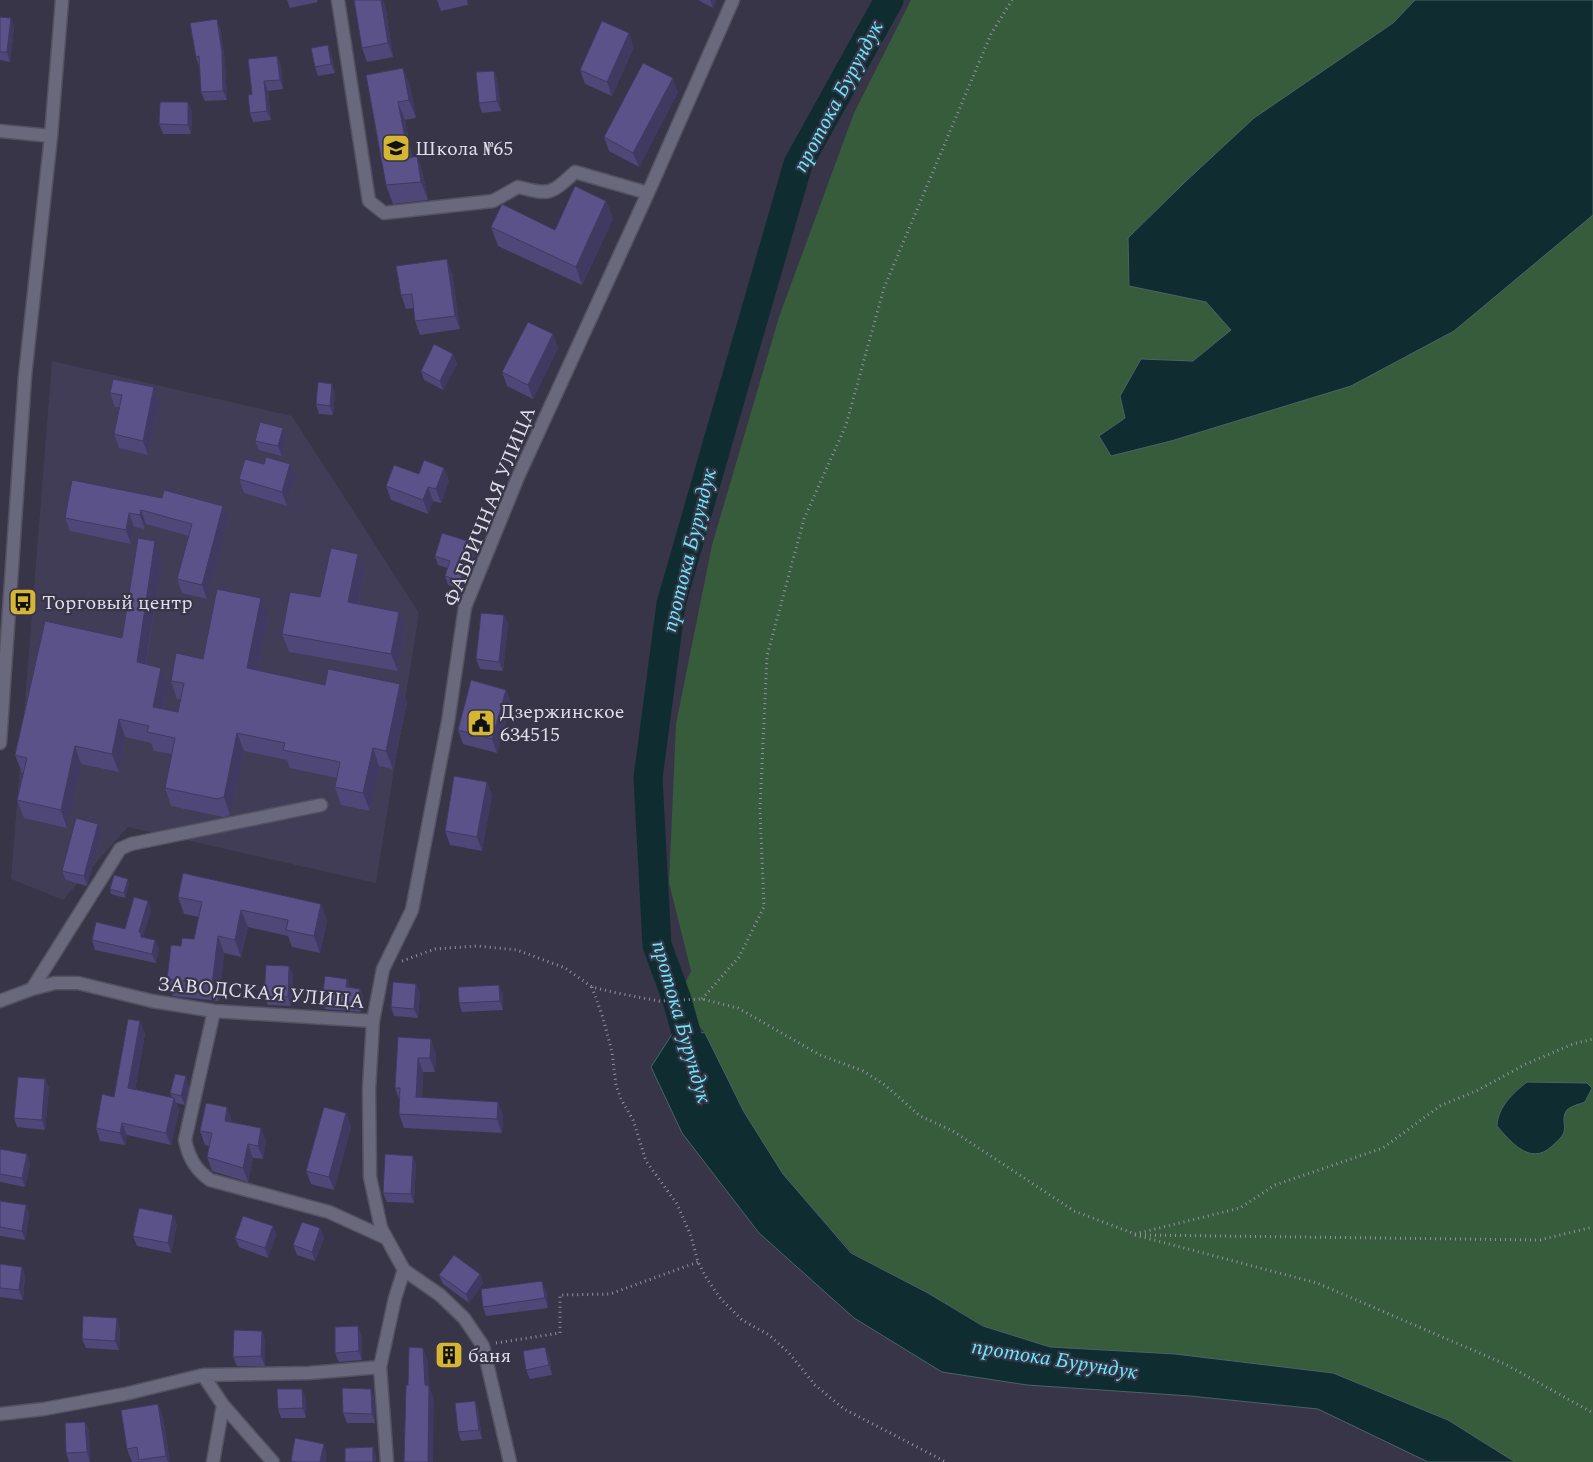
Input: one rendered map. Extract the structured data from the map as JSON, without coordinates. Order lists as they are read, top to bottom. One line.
{"streets":{"street":["ФАБРИЧНАЯ УЛИЦА","ЗАВОДСКАЯ УЛИЦА"]},"crossings":[["ФАБРИЧНАЯ УЛИЦА","ЗАВОДСКАЯ УЛИЦА"]],"water":["протока Бурундук"],"places":{"school or university":["Школа №65"],"bus stop":["Торговый центр"],"public building":["Дзержинское 634515"],"building":["баня"]}}
